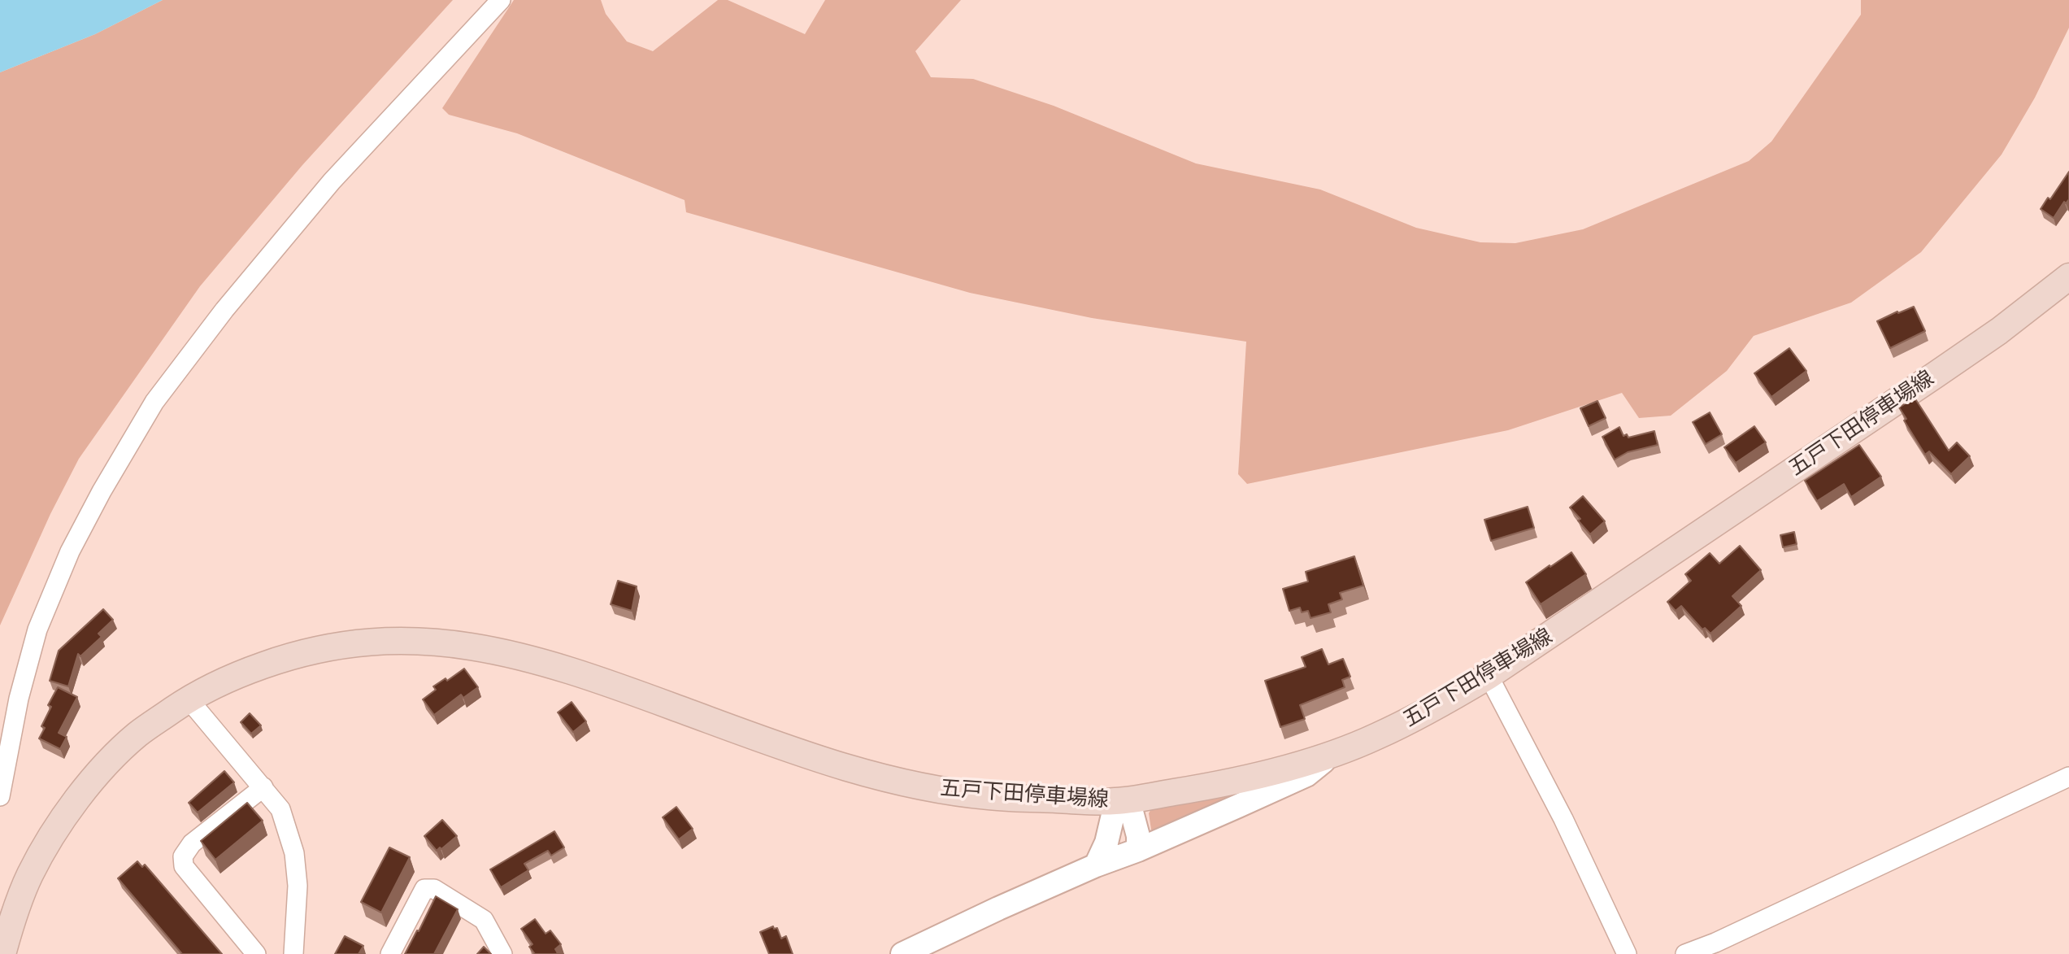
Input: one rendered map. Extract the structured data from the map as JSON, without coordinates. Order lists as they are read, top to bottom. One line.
{"streets":{"main road":["五戸下田停車場線"]}}
